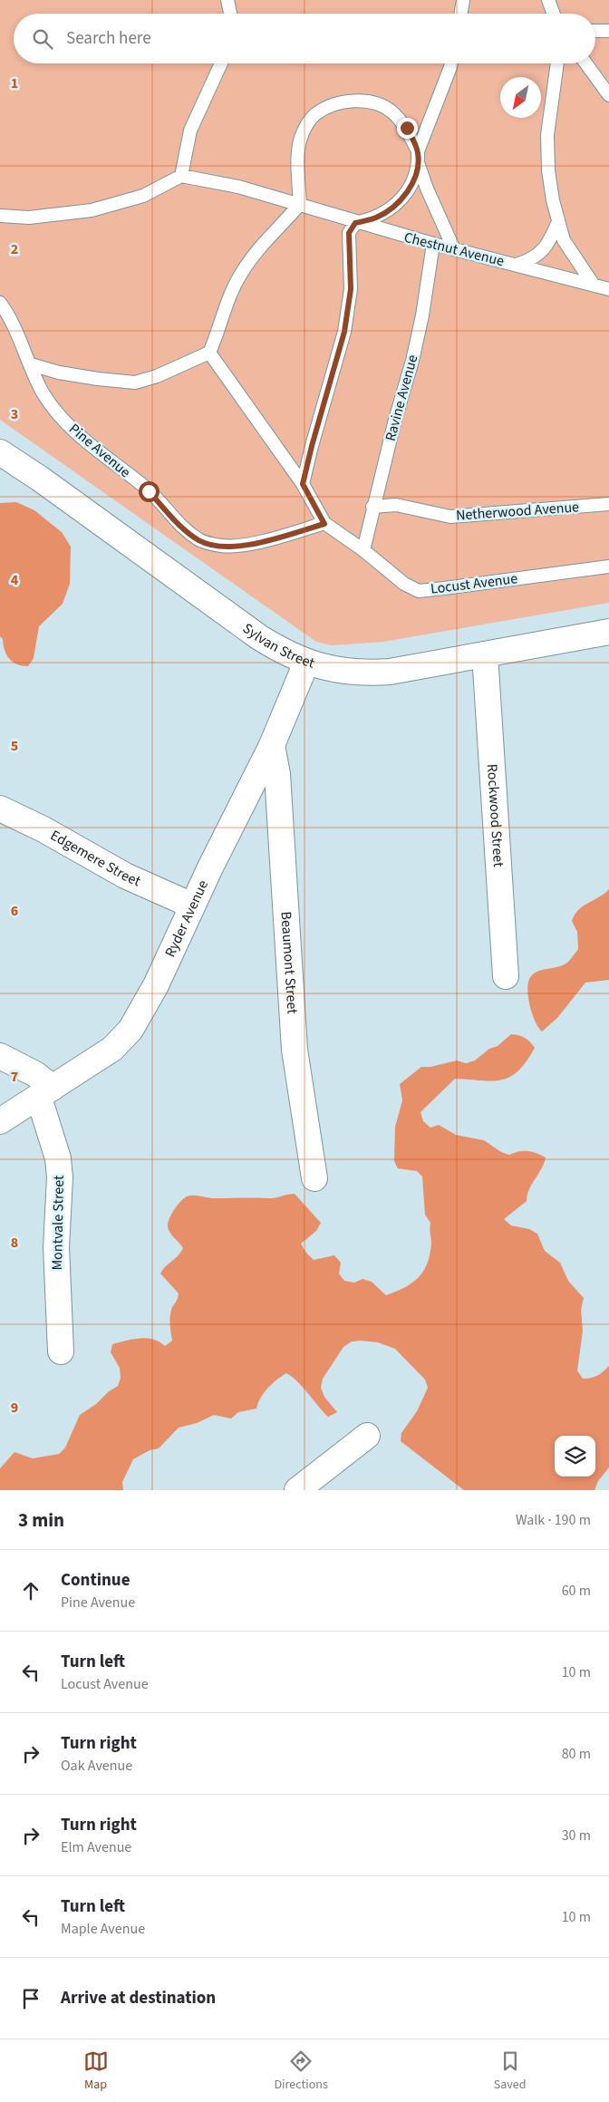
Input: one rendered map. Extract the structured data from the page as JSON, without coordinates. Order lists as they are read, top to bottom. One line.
{"streets":{"street":["Sylvan Street","Rockwood Street","Edgemere Street","Ryder Avenue","Beaumont Street","Montvale Street"],"lane":["Chestnut Avenue","Ravine Avenue","Pine Avenue","Netherwood Avenue","Locust Avenue"]},"crossings":[["Chestnut Avenue","Ravine Avenue"],["Ravine Avenue","Netherwood Avenue"],["Ravine Avenue","Locust Avenue"],["Pine Avenue","Locust Avenue"],["Sylvan Street","Rockwood Street"],["Sylvan Street","Ryder Avenue"],["Edgemere Street","Ryder Avenue"],["Ryder Avenue","Beaumont Street"],["Ryder Avenue","Montvale Street"]],"north":"bottom left","page":{"search":"Search here","heading":["3 min","Walk · 190 m"],"list":[["Continue","Pine Avenue","60 m"],["Turn left","Locust Avenue","10 m"],["Turn right","Oak Avenue","80 m"],["Turn right","Elm Avenue","30 m"],["Turn left","Maple Avenue","10 m"],"Arrive at destination"],"nav":["Map","Directions","Saved"]},"grid":{"rows":["1","2","3","4","5","6","7","8","9"]}}
